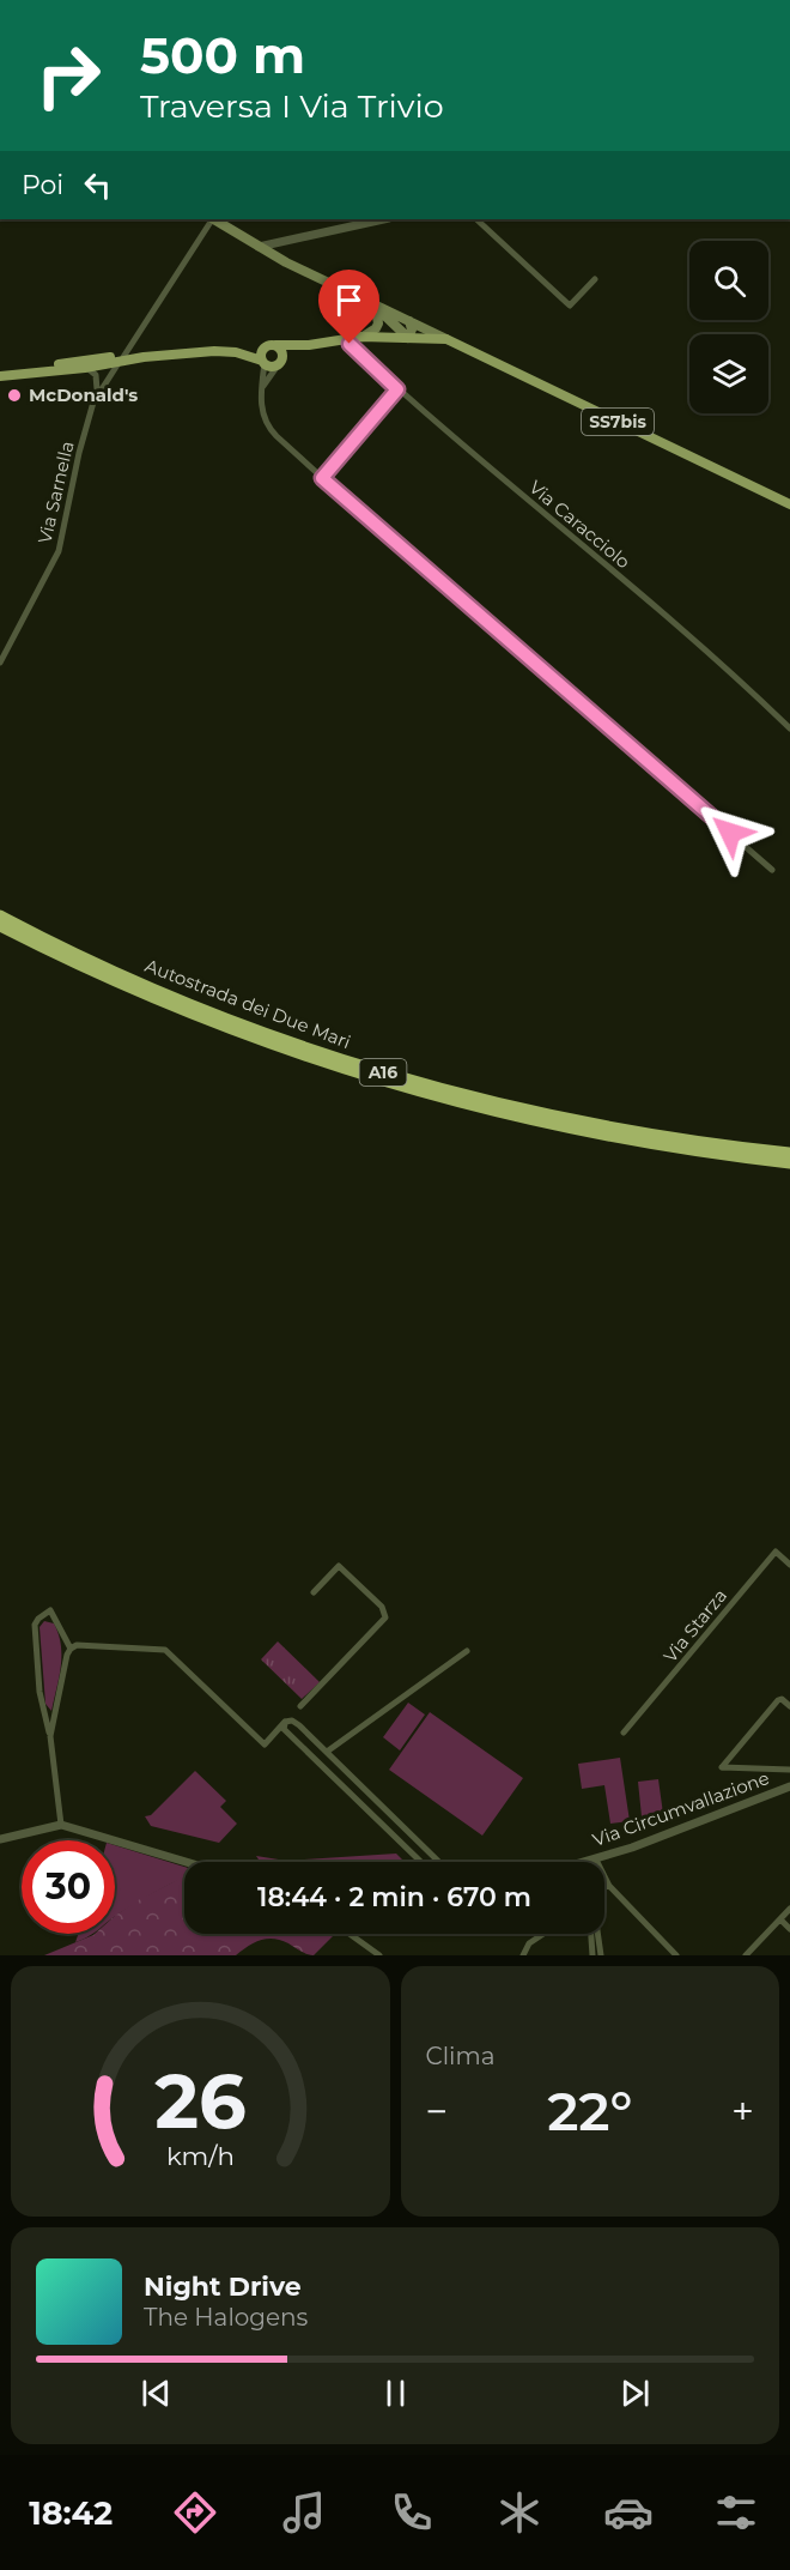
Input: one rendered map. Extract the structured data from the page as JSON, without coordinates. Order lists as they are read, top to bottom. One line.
{"streets":{"highway":["Autostrada dei Due Mari","A16"],"main road":["SS7bis"],"street":["Via Sarnella","Via Caracciolo","Via Starza","Via Circumvallazione"]},"crossings":[["SS7bis","Via Sarnella"]],"places":["McDonald's"],"page":{"turn":["500 m","Traversa I Via Trivio"],"then":"Poi","limit":"30","trip":"18:44 · 2 min · 670 m","tile":"Clima","heat":["−","22°","+"],"song":["Night Drive","The Halogens"],"tabs":"18:42","gauge":["26","km/h"]}}
